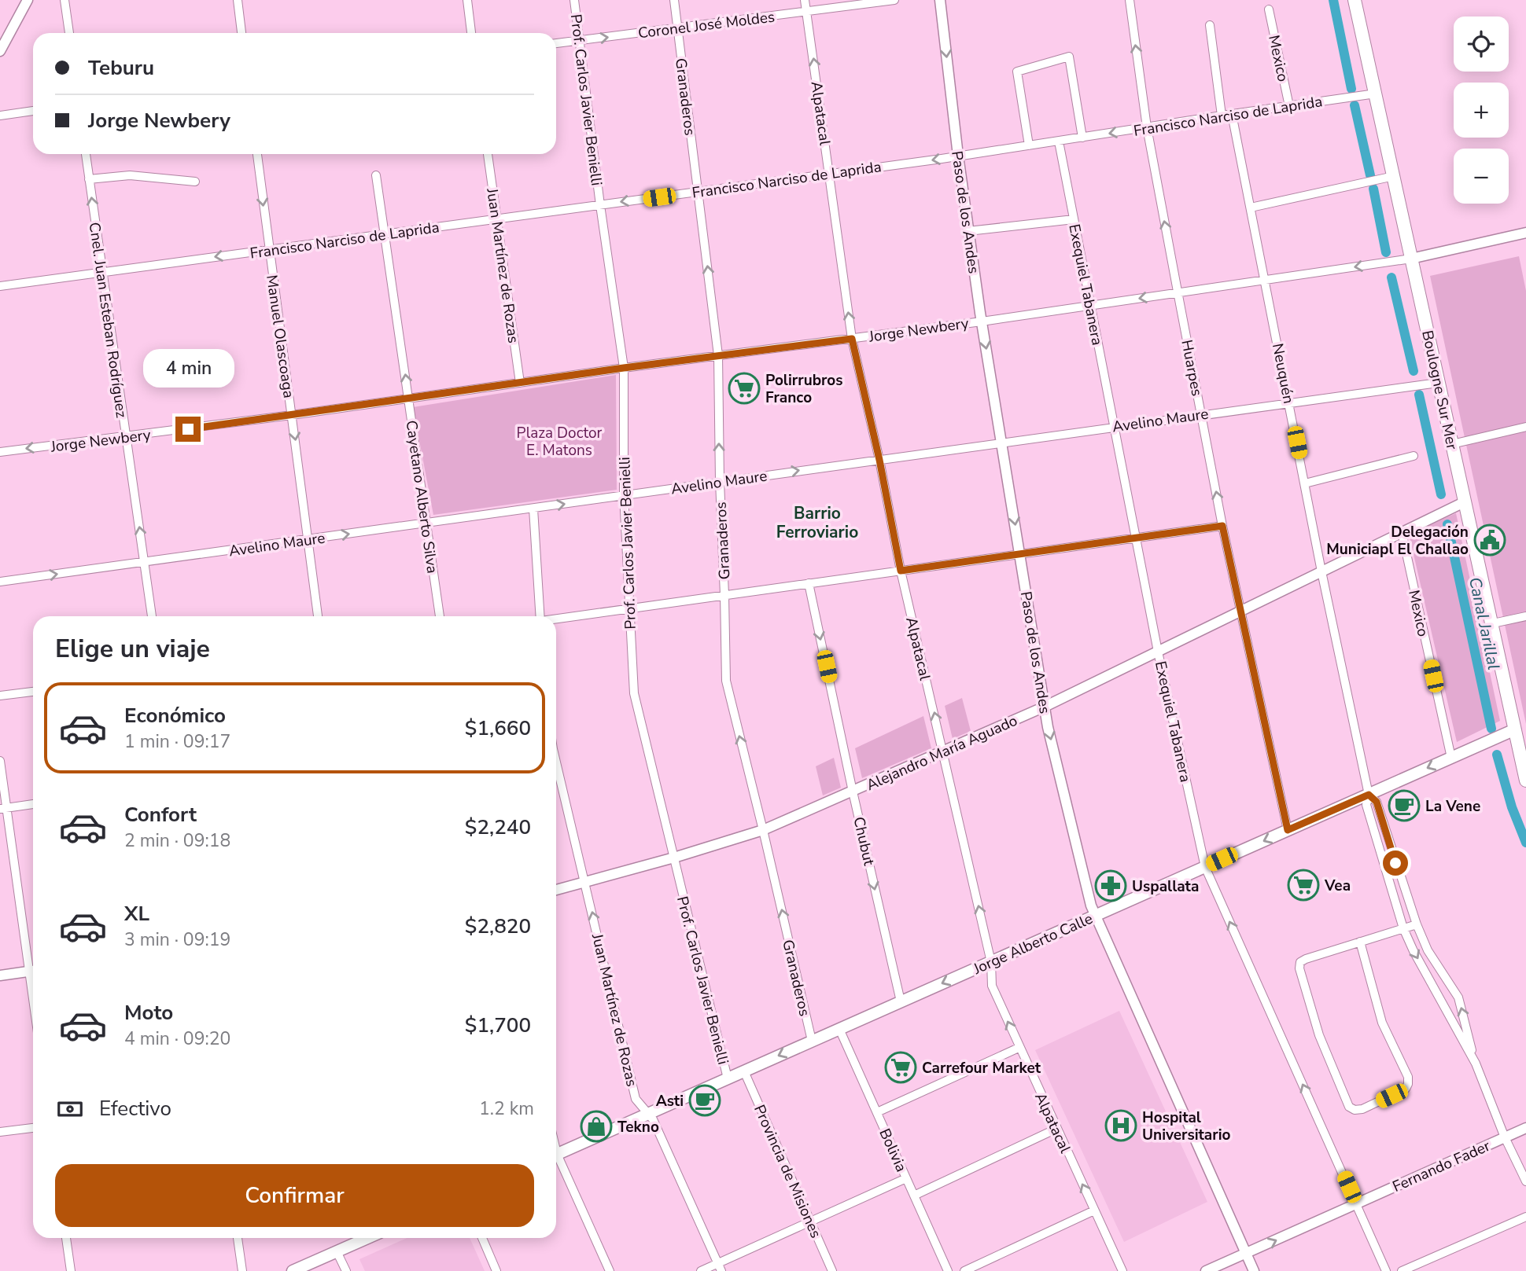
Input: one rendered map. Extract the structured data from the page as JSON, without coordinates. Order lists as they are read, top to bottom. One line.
{"streets":{"main road":["Boulogne Sur Mer","Jorge Alberto Calle"],"street":["Coronel José Moldes","Mexico","Granaderos","Prof. Carlos Javier Benielli","Alpatacal","Francisco Narciso de Laprida","Paso de los Andes","Juan Martínez de Rozas","Exequiel Tabanera","Cnel. Juan Esteban Rodríguez","Jorge Newbery","Manuel Olascoaga","Huarpes","Neuquén","Avelino Maure","Cayetano Alberto Silva","Alejandro María Aguado","Chubut","Bolivia","Fernando Fader","Provincia de Misiones"]},"crossings":[["Coronel José Moldes","Granaderos"],["Coronel José Moldes","Prof. Carlos Javier Benielli"],["Coronel José Moldes","Alpatacal"],["Mexico","Francisco Narciso de Laprida"],["Mexico","Alejandro María Aguado"],["Mexico","Jorge Alberto Calle"],["Granaderos","Francisco Narciso de Laprida"],["Granaderos","Jorge Newbery"],["Granaderos","Avelino Maure"],["Granaderos","Alejandro María Aguado"],["Granaderos","Jorge Alberto Calle"],["Prof. Carlos Javier Benielli","Francisco Narciso de Laprida"],["Prof. Carlos Javier Benielli","Jorge Newbery"],["Prof. Carlos Javier Benielli","Avelino Maure"],["Prof. Carlos Javier Benielli","Alejandro María Aguado"],["Prof. Carlos Javier Benielli","Jorge Alberto Calle"],["Alpatacal","Francisco Narciso de Laprida"],["Alpatacal","Jorge Newbery"],["Alpatacal","Avelino Maure"],["Alpatacal","Alejandro María Aguado"],["Alpatacal","Jorge Alberto Calle"],["Francisco Narciso de Laprida","Paso de los Andes"],["Francisco Narciso de Laprida","Juan Martínez de Rozas"],["Francisco Narciso de Laprida","Exequiel Tabanera"],["Francisco Narciso de Laprida","Cnel. Juan Esteban Rodríguez"],["Francisco Narciso de Laprida","Manuel Olascoaga"],["Francisco Narciso de Laprida","Huarpes"],["Francisco Narciso de Laprida","Neuquén"],["Francisco Narciso de Laprida","Boulogne Sur Mer"],["Francisco Narciso de Laprida","Cayetano Alberto Silva"],["Paso de los Andes","Jorge Newbery"],["Paso de los Andes","Avelino Maure"],["Paso de los Andes","Alejandro María Aguado"],["Paso de los Andes","Jorge Alberto Calle"],["Paso de los Andes","Fernando Fader"],["Juan Martínez de Rozas","Jorge Newbery"],["Juan Martínez de Rozas","Alejandro María Aguado"],["Juan Martínez de Rozas","Jorge Alberto Calle"],["Exequiel Tabanera","Jorge Newbery"],["Exequiel Tabanera","Avelino Maure"],["Exequiel Tabanera","Alejandro María Aguado"],["Exequiel Tabanera","Jorge Alberto Calle"],["Exequiel Tabanera","Fernando Fader"],["Cnel. Juan Esteban Rodríguez","Jorge Newbery"],["Cnel. Juan Esteban Rodríguez","Avelino Maure"],["Jorge Newbery","Manuel Olascoaga"],["Jorge Newbery","Huarpes"],["Jorge Newbery","Neuquén"],["Jorge Newbery","Boulogne Sur Mer"],["Jorge Newbery","Cayetano Alberto Silva"],["Manuel Olascoaga","Avelino Maure"],["Huarpes","Avelino Maure"],["Huarpes","Alejandro María Aguado"],["Huarpes","Jorge Alberto Calle"],["Neuquén","Avelino Maure"],["Neuquén","Alejandro María Aguado"],["Neuquén","Jorge Alberto Calle"],["Boulogne Sur Mer","Avelino Maure"],["Boulogne Sur Mer","Alejandro María Aguado"],["Boulogne Sur Mer","Jorge Alberto Calle"],["Avelino Maure","Cayetano Alberto Silva"],["Alejandro María Aguado","Chubut"],["Chubut","Jorge Alberto Calle"],["Jorge Alberto Calle","Bolivia"],["Jorge Alberto Calle","Provincia de Misiones"]],"one_way":["Granaderos","Alpatacal","Paso de los Andes","Cnel. Juan Esteban Rodríguez","Manuel Olascoaga","Huarpes","Avelino Maure","Cayetano Alberto Silva","Chubut"],"districts":["Barrio Ferroviario"],"water":["Canal Jarillal"],"parks":["Plaza Doctor E. Matons"],"places":{"supermarket":["Polirrubros Franco","Vea","Carrefour Market"],"public building":["Delegación Municiapl El Challao"],"cafe":["La Vene","Asti"],"pharmacy":["Uspallata"],"hospital":["Hospital Universitario"],"shop":["Tekno"]},"page":{"map_buttons":["+","−"],"banner":["Teburu","Jorge Newbery"],"bubble":"4 min","heading":"Elige un viaje","list":[{"name":"Económico","note":"1 min · 09:17","value":"$1,660"},{"name":"Confort","note":"2 min · 09:18","value":"$2,240"},{"name":"XL","note":"3 min · 09:19","value":"$2,820"},{"name":"Moto","note":"4 min · 09:20","value":"$1,700"}],"pay":["Efectivo","1.2 km"],"buttons":"Confirmar"}}
